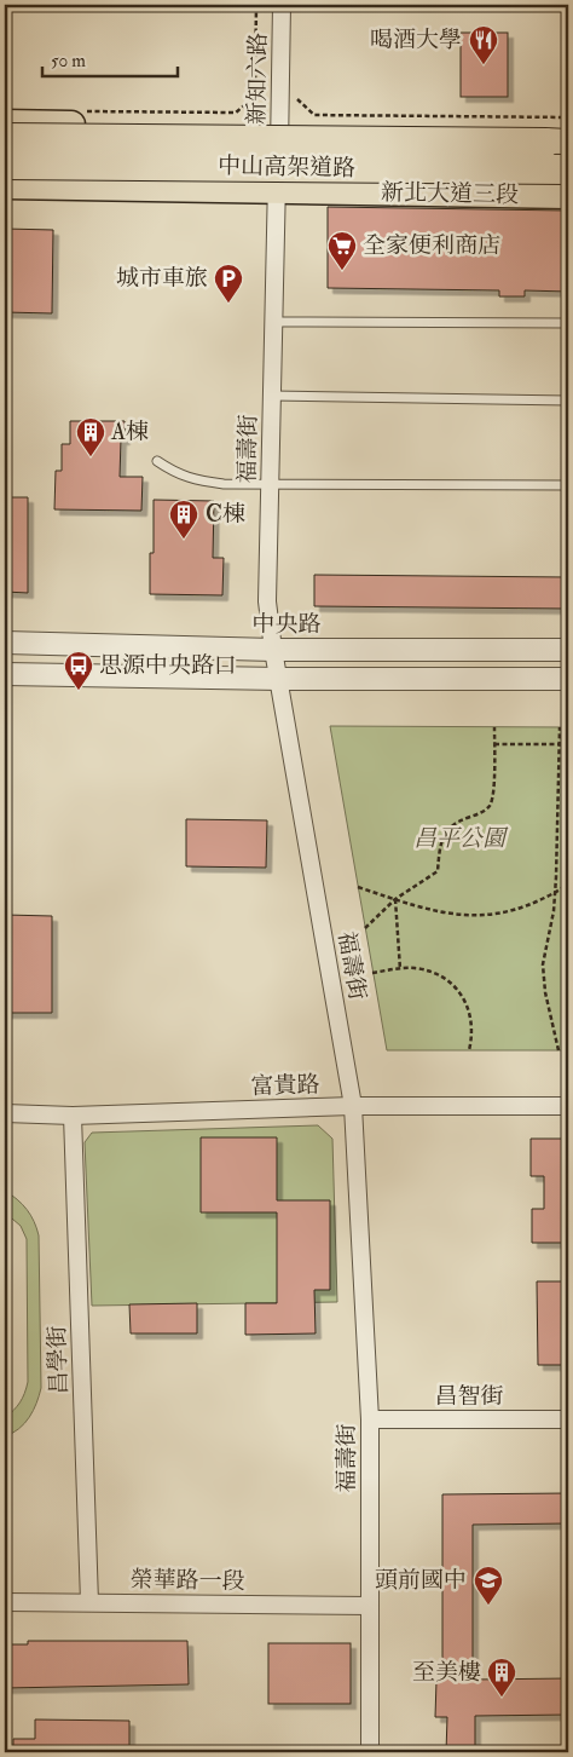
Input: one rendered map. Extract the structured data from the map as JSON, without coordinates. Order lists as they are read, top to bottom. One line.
{"streets":{"highway":["中山高架道路"],"main road":["新北大道三段"],"street":["新知六路","福壽街","中央路","富貴路","昌學街","昌智街","榮華路一段"]},"crossings":[["新知六路","新北大道三段"],["新知六路","福壽街"],["中山高架道路","新北大道三段"],["新北大道三段","福壽街"],["福壽街","中央路"],["福壽街","富貴路"],["福壽街","昌智街"],["福壽街","榮華路一段"],["富貴路","昌學街"],["昌學街","榮華路一段"]],"parks":["昌平公園"],"places":{"restaurant":["喝酒大學"],"supermarket":["全家便利商店"],"parking":["城市車旅"],"building":["A棟","C棟","至美樓"],"bus stop":["思源中央路口"],"school or university":["頭前國中"]},"scale_bar":"50 m"}
